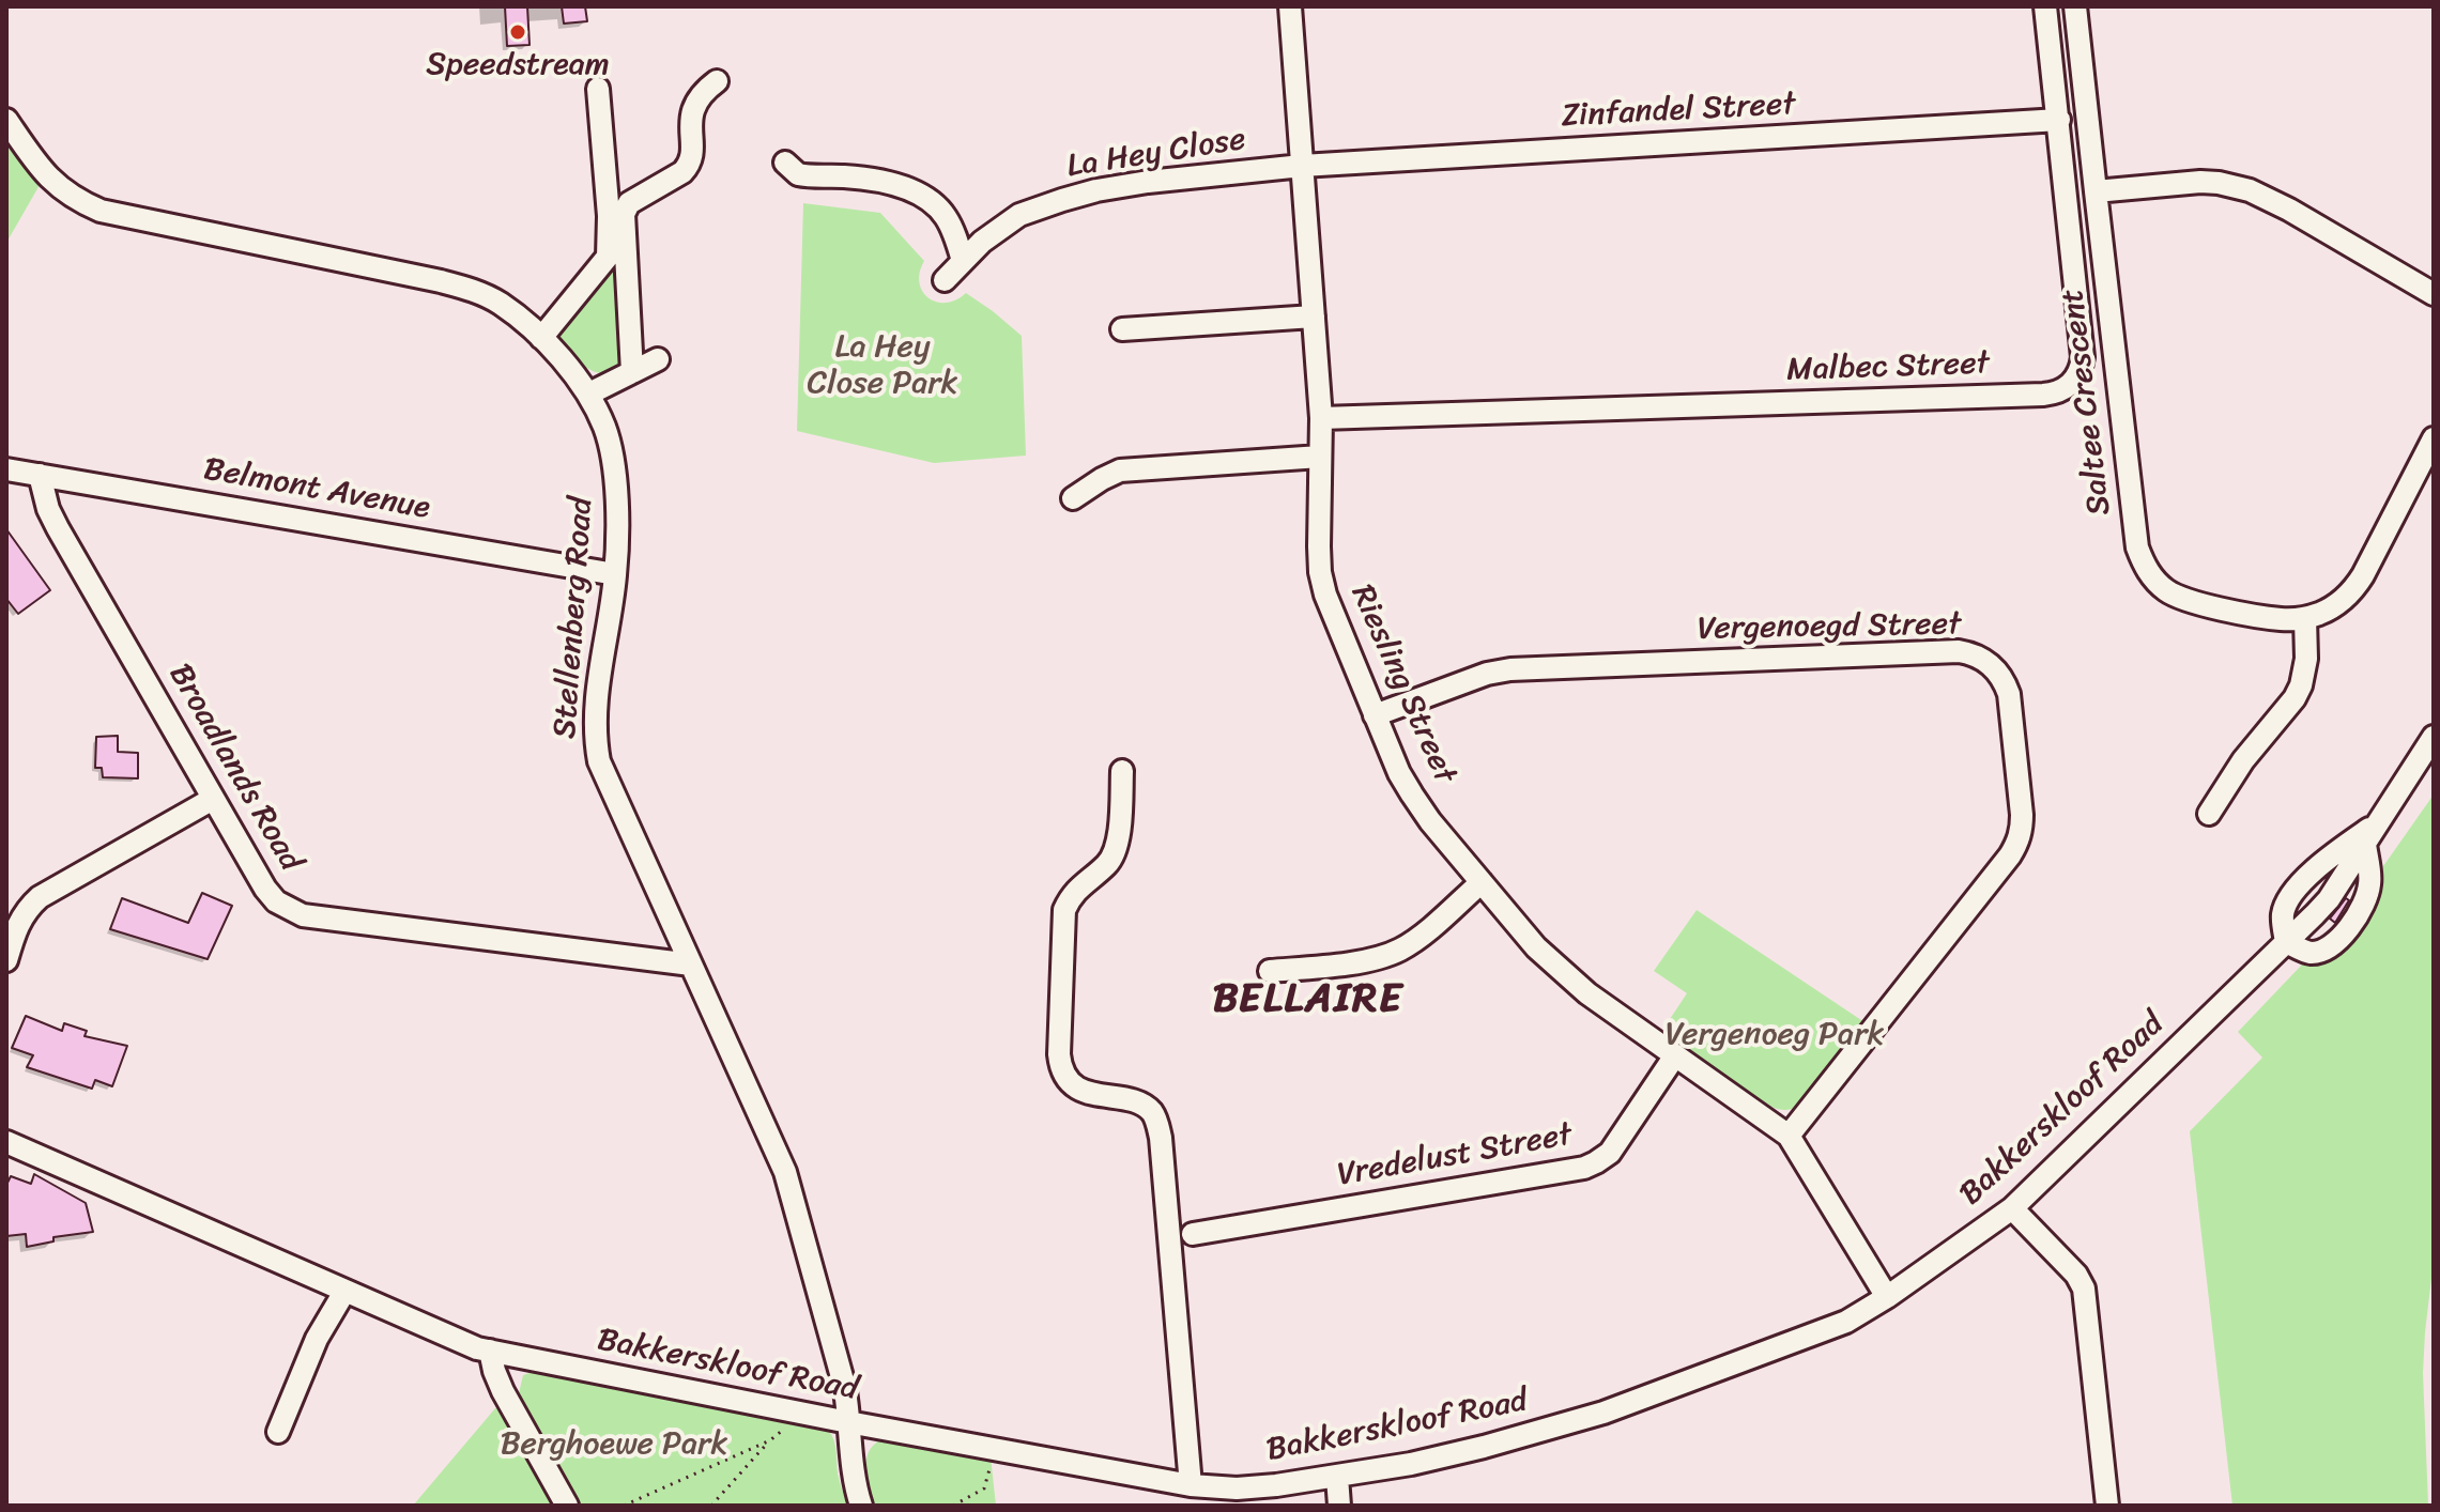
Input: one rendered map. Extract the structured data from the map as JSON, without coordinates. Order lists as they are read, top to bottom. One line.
{"streets":{"street":["Zinfandel Street","La Hey Close","Malbec Street","Saltee Crescent","Belmont Avenue","Stellenberg Road","Vergenoegd Street","Riesling Street","Broadlands Road","Bakkerskloof Road","Vredelust Street"]},"crossings":[["Zinfandel Street","La Hey Close"],["Zinfandel Street","Malbec Street"],["Zinfandel Street","Riesling Street"],["La Hey Close","Riesling Street"],["Malbec Street","Riesling Street"],["Belmont Avenue","Stellenberg Road"],["Belmont Avenue","Broadlands Road"],["Stellenberg Road","Broadlands Road"],["Stellenberg Road","Bakkerskloof Road"],["Vergenoegd Street","Riesling Street"],["Riesling Street","Bakkerskloof Road"],["Riesling Street","Vredelust Street"]],"districts":["BELLAIRE"],"parks":["La Hey Close Park","Vergenoeg Park","Berghoewe Park"],"places":["Speedstream"]}
